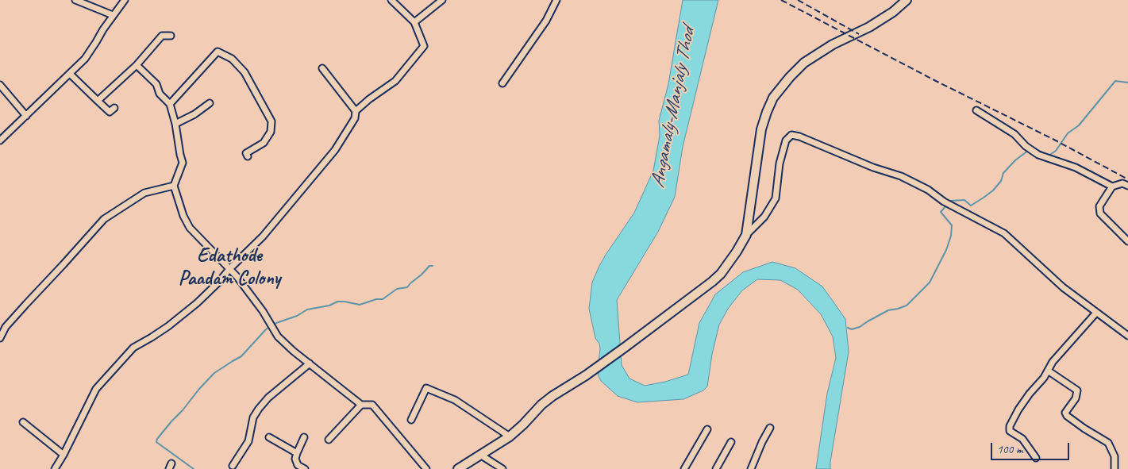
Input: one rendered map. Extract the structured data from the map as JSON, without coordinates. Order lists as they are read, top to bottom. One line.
{"districts":["Edathode Paadam Colony"],"water":["Angamaly-Manjaly Thod"],"scale_bar":"100 m"}
